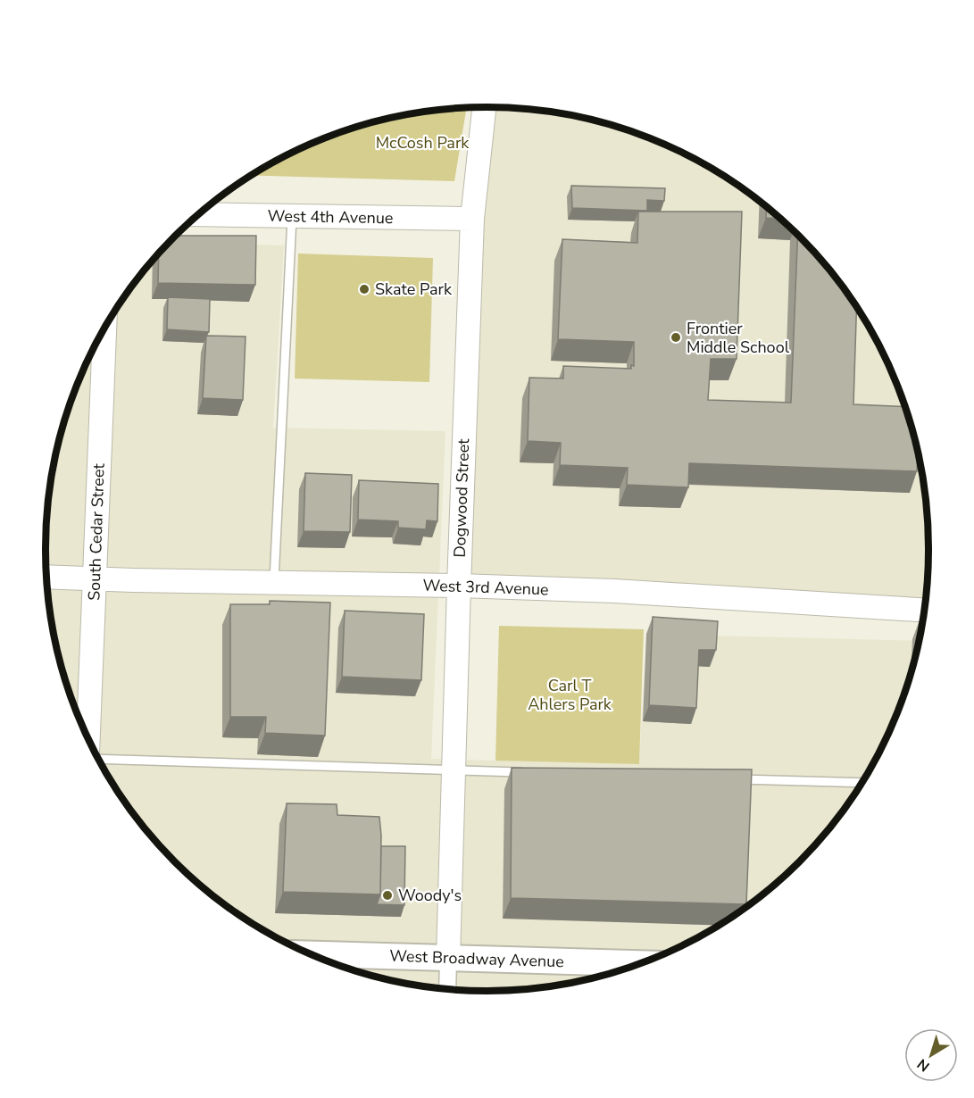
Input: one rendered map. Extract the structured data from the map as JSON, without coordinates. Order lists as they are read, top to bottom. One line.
{"streets":{"main road":["West 4th Avenue","Dogwood Street","South Cedar Street","West 3rd Avenue","West Broadway Avenue"]},"crossings":[["West 4th Avenue","Dogwood Street"],["Dogwood Street","West 3rd Avenue"],["Dogwood Street","West Broadway Avenue"],["South Cedar Street","West 3rd Avenue"]],"parks":["McCosh Park","Carl T Ahlers Park"],"places":["Skate Park","Frontier Middle School","Woody's"],"north":"bottom left"}
